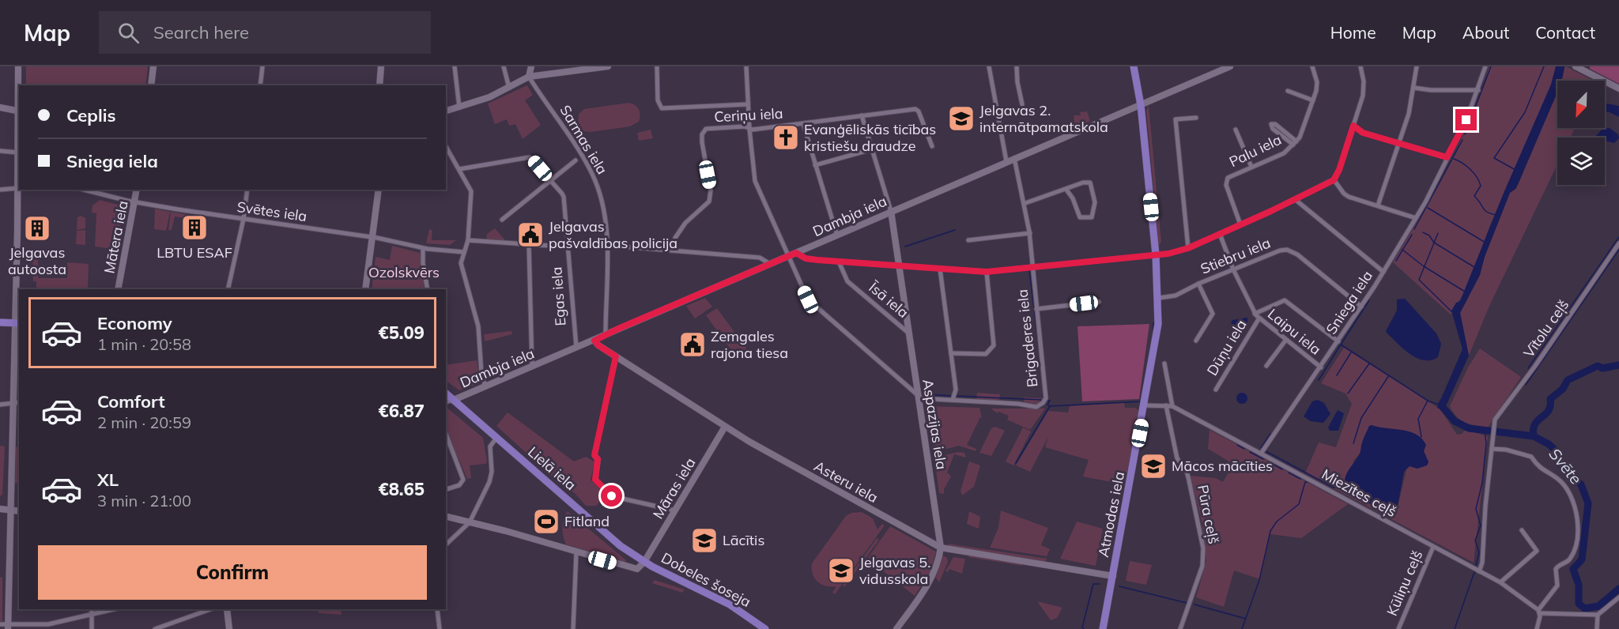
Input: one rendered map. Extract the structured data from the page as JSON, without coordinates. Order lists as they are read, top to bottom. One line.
{"streets":{"main road":["Lielā iela","Atmodas iela","Dobeles šoseja"],"street":["Ceriņu iela","Sarmas iela","Palu iela","Svētes iela","Dambja iela","Mātera iela","Stiebru iela","Egas iela","Īsā iela","Sniega iela","Vītolu ceļš","Laipu iela","Brigaderes iela","Dūņu iela","Aspazijas iela","Asteru iela","Māras iela","Miezītes ceļš","Pūra ceļš","Kūliņu ceļš"]},"crossings":[["Sarmas iela","Dambja iela"],["Svētes iela","Mātera iela"],["Dambja iela","Egas iela"],["Dambja iela","Brigaderes iela"],["Dambja iela","Aspazijas iela"],["Dambja iela","Lielā iela"],["Dambja iela","Asteru iela"],["Dambja iela","Atmodas iela"],["Stiebru iela","Sniega iela"],["Stiebru iela","Laipu iela"],["Stiebru iela","Atmodas iela"],["Īsā iela","Aspazijas iela"],["Sniega iela","Laipu iela"],["Sniega iela","Miezītes ceļš"],["Laipu iela","Dūņu iela"],["Aspazijas iela","Asteru iela"],["Lielā iela","Māras iela"],["Lielā iela","Dobeles šoseja"],["Asteru iela","Māras iela"],["Asteru iela","Atmodas iela"],["Māras iela","Dobeles šoseja"],["Miezītes ceļš","Atmodas iela"],["Miezītes ceļš","Pūra ceļš"],["Miezītes ceļš","Kūliņu ceļš"]],"water":["Svēte"],"parks":["Ozolskvērs"],"places":{"school or university":["Jelgavas 2. internātpamatskola","Mācos mācīties","Lācītis","Jelgavas 5. vidusskola"],"church":["Evanģēliskās ticības kristiešu draudze"],"building":["LBTU ESAF","Jelgavas autoosta"],"public building":["Jelgavas pašvaldības policija","Zemgales rajona tiesa"],"sports":["Fitland"]},"north":"bottom left","page":{"header":"Map","search":"Search here","nav":["Home","Map","About","Contact"],"banner":["Ceplis","Sniega iela"],"list":[{"name":"Economy","note":"1 min · 20:58","value":"€5.09"},{"name":"Comfort","note":"2 min · 20:59","value":"€6.87"},{"name":"XL","note":"3 min · 21:00","value":"€8.65"}],"buttons":"Confirm"}}
